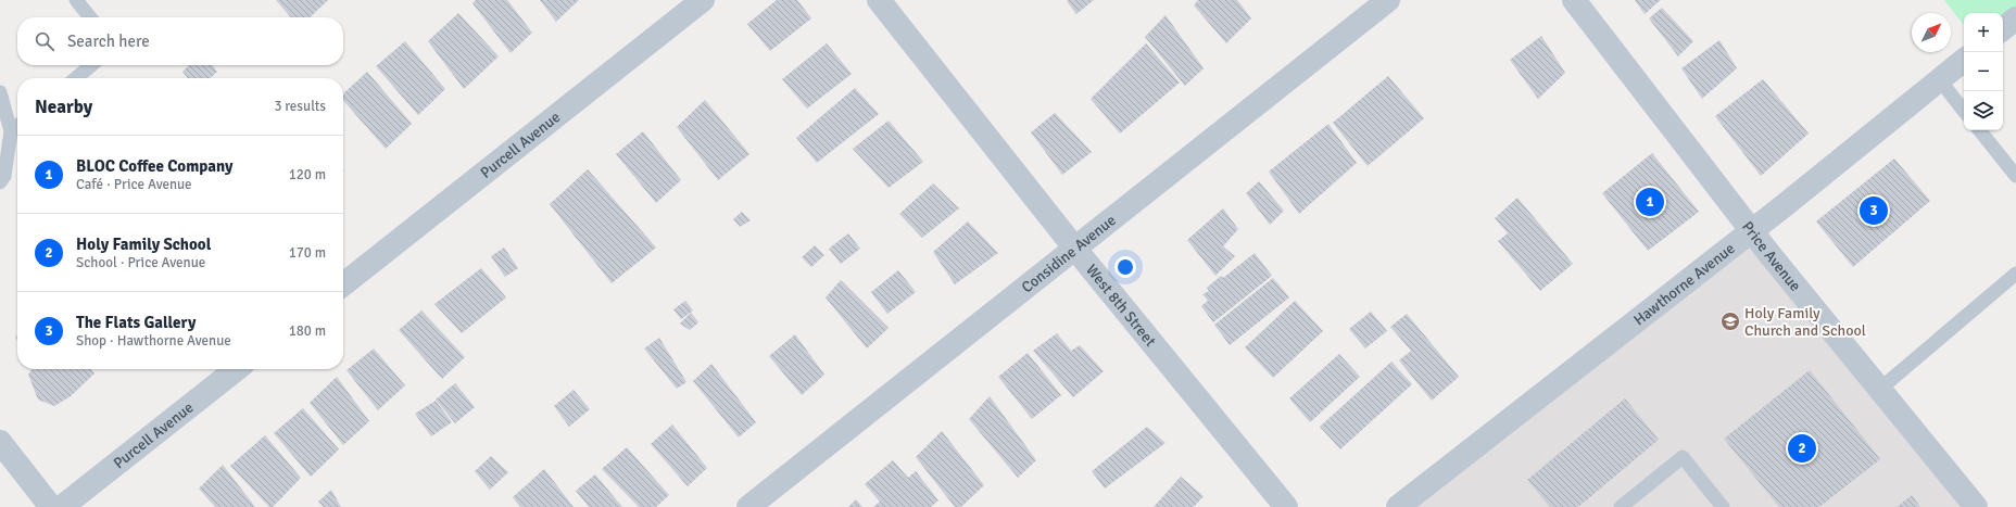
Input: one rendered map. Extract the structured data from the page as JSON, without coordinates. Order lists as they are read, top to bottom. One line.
{"streets":{"street":["Purcell Avenue","Considine Avenue","Price Avenue","Hawthorne Avenue","West 8th Street"]},"crossings":[["Considine Avenue","West 8th Street"],["Price Avenue","Hawthorne Avenue"]],"places":{"school or university":["Holy Family Church and School"]},"north":"top right","page":{"map_buttons":["+","−"],"search":"Search here","heading":["Nearby","3 results"],"list":[{"mark":"1","name":"BLOC Coffee Company","note":"Café · Price Avenue","value":"120 m"},{"mark":"2","name":"Holy Family School","note":"School · Price Avenue","value":"170 m"},{"mark":"3","name":"The Flats Gallery","note":"Shop · Hawthorne Avenue","value":"180 m"}],"pins":["1","3","2"]}}
